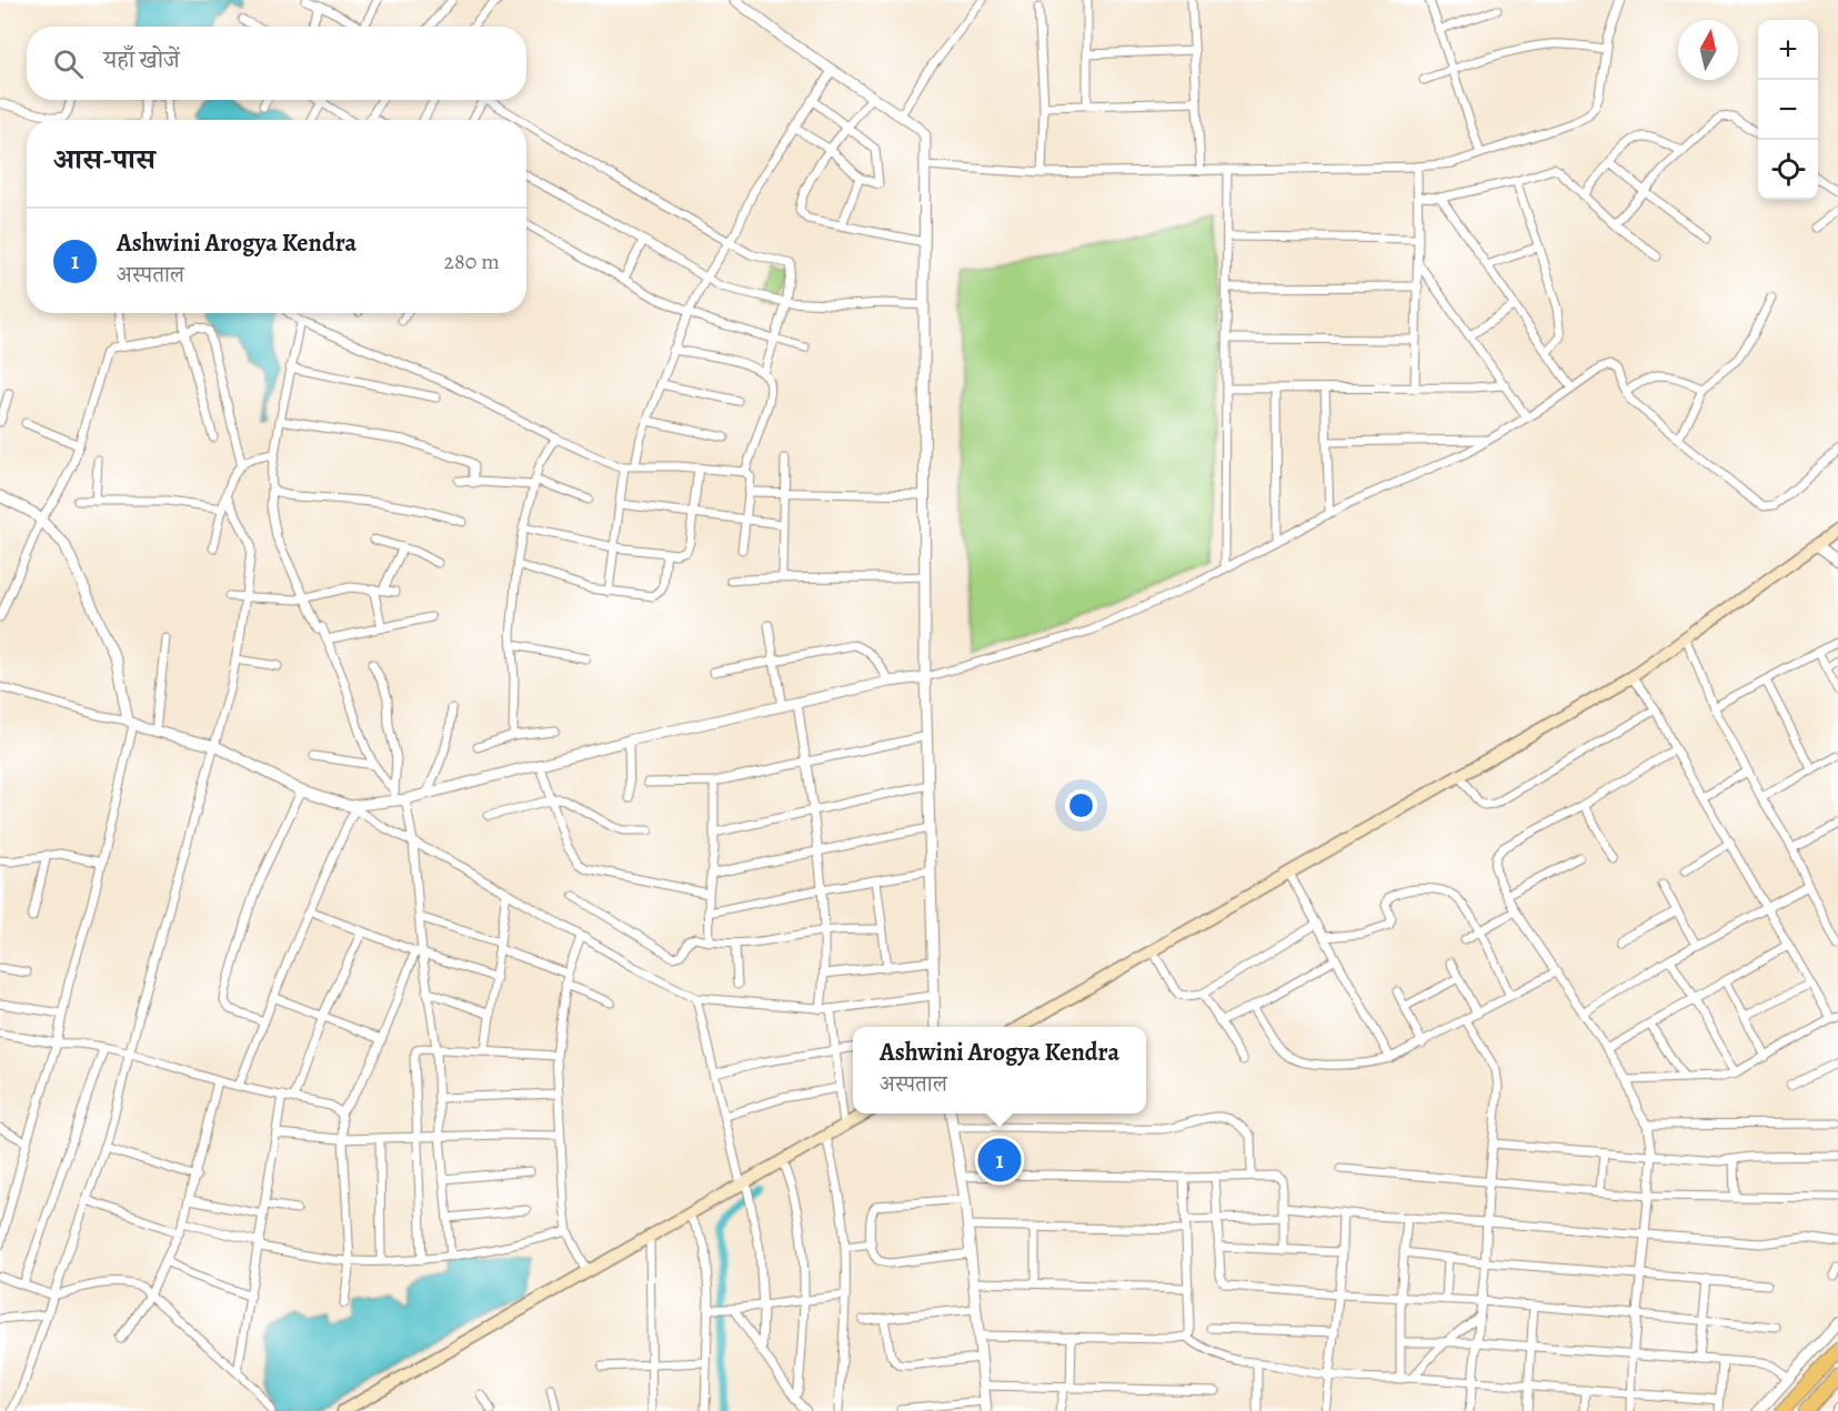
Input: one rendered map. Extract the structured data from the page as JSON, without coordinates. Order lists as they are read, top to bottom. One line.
{"north":"top","page":{"map_buttons":["+","−"],"search":"यहाँ खोजें","heading":"आस-पास","list":[{"mark":"1","name":"Ashwini Arogya Kendra","note":"अस्पताल","value":"280 m"}],"popup":["Ashwini Arogya Kendra","अस्पताल"],"pins":"1"}}
